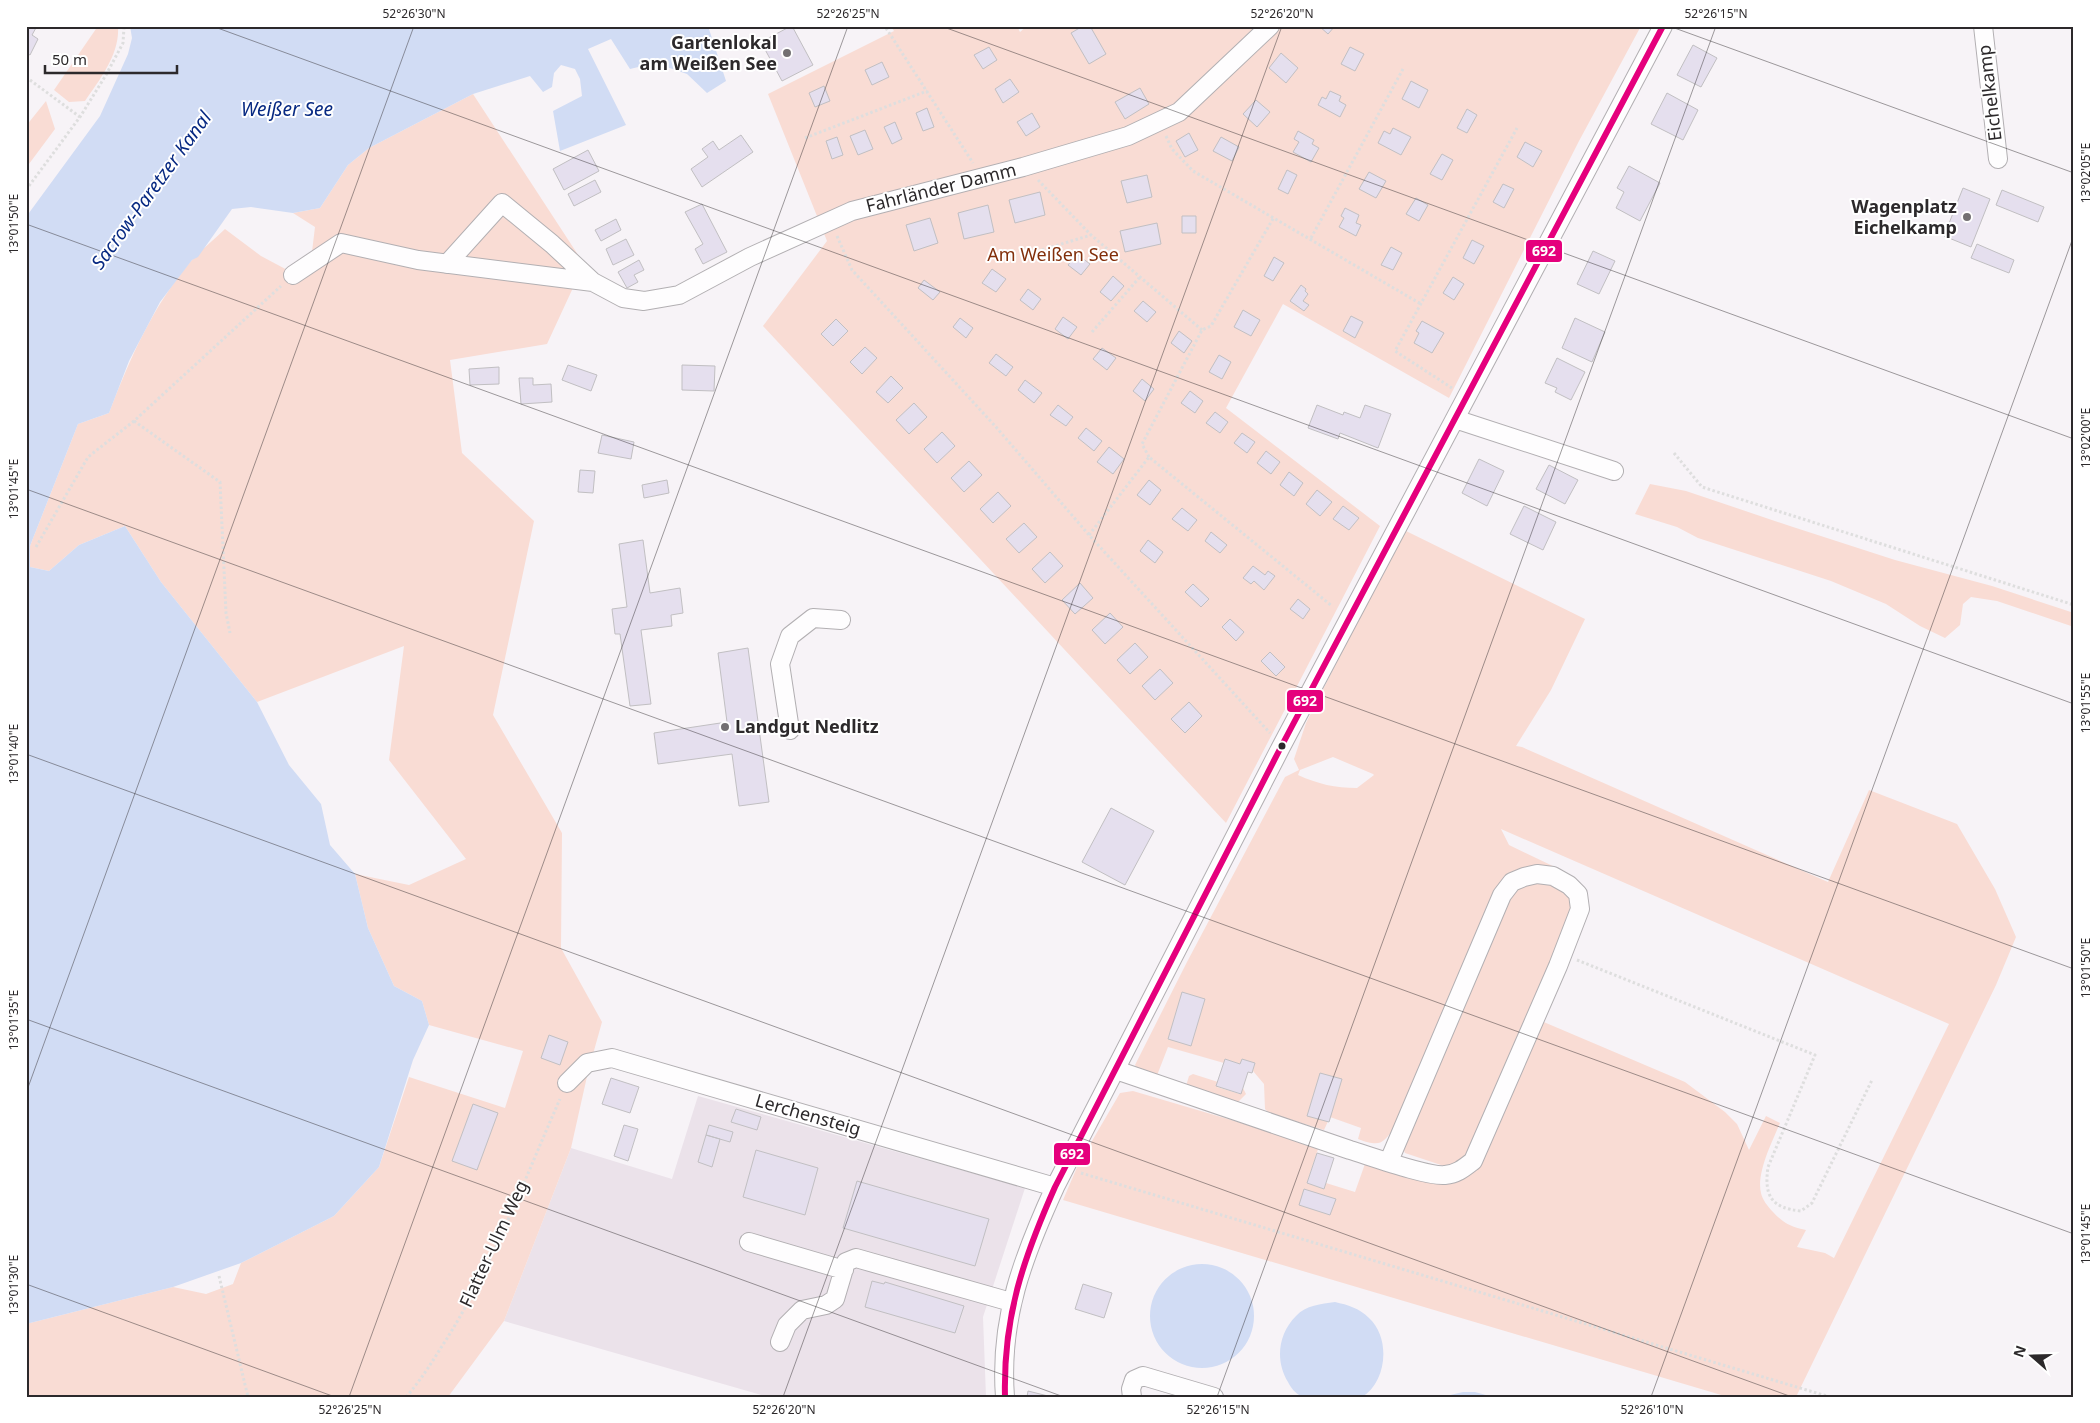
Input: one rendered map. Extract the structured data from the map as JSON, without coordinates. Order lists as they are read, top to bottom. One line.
{"streets":{"street":["Eichelkamp","Fahrländer Damm","Lerchensteig"],"path":["Flatter-Ulm Weg"]},"crossings":[["Lerchensteig","Flatter-Ulm Weg"]],"water":["Weißer See","Sacrow-Paretzer Kanal"],"parks":["Am Weißen See"],"places":["Gartenlokal am Weißen See","Wagenplatz Eichelkamp","Landgut Nedlitz"],"lines":["transit line 692"],"scale_bar":"50 m","north":"left","coordinates":["52°26'30\"N","52°26'25\"N","52°26'20\"N","52°26'15\"N","13°02'05\"E","13°01'50\"E","13°02'00\"E","13°01'45\"E","13°01'55\"E","13°01'40\"E","13°01'35\"E","13°01'30\"E","52°26'10\"N"]}
